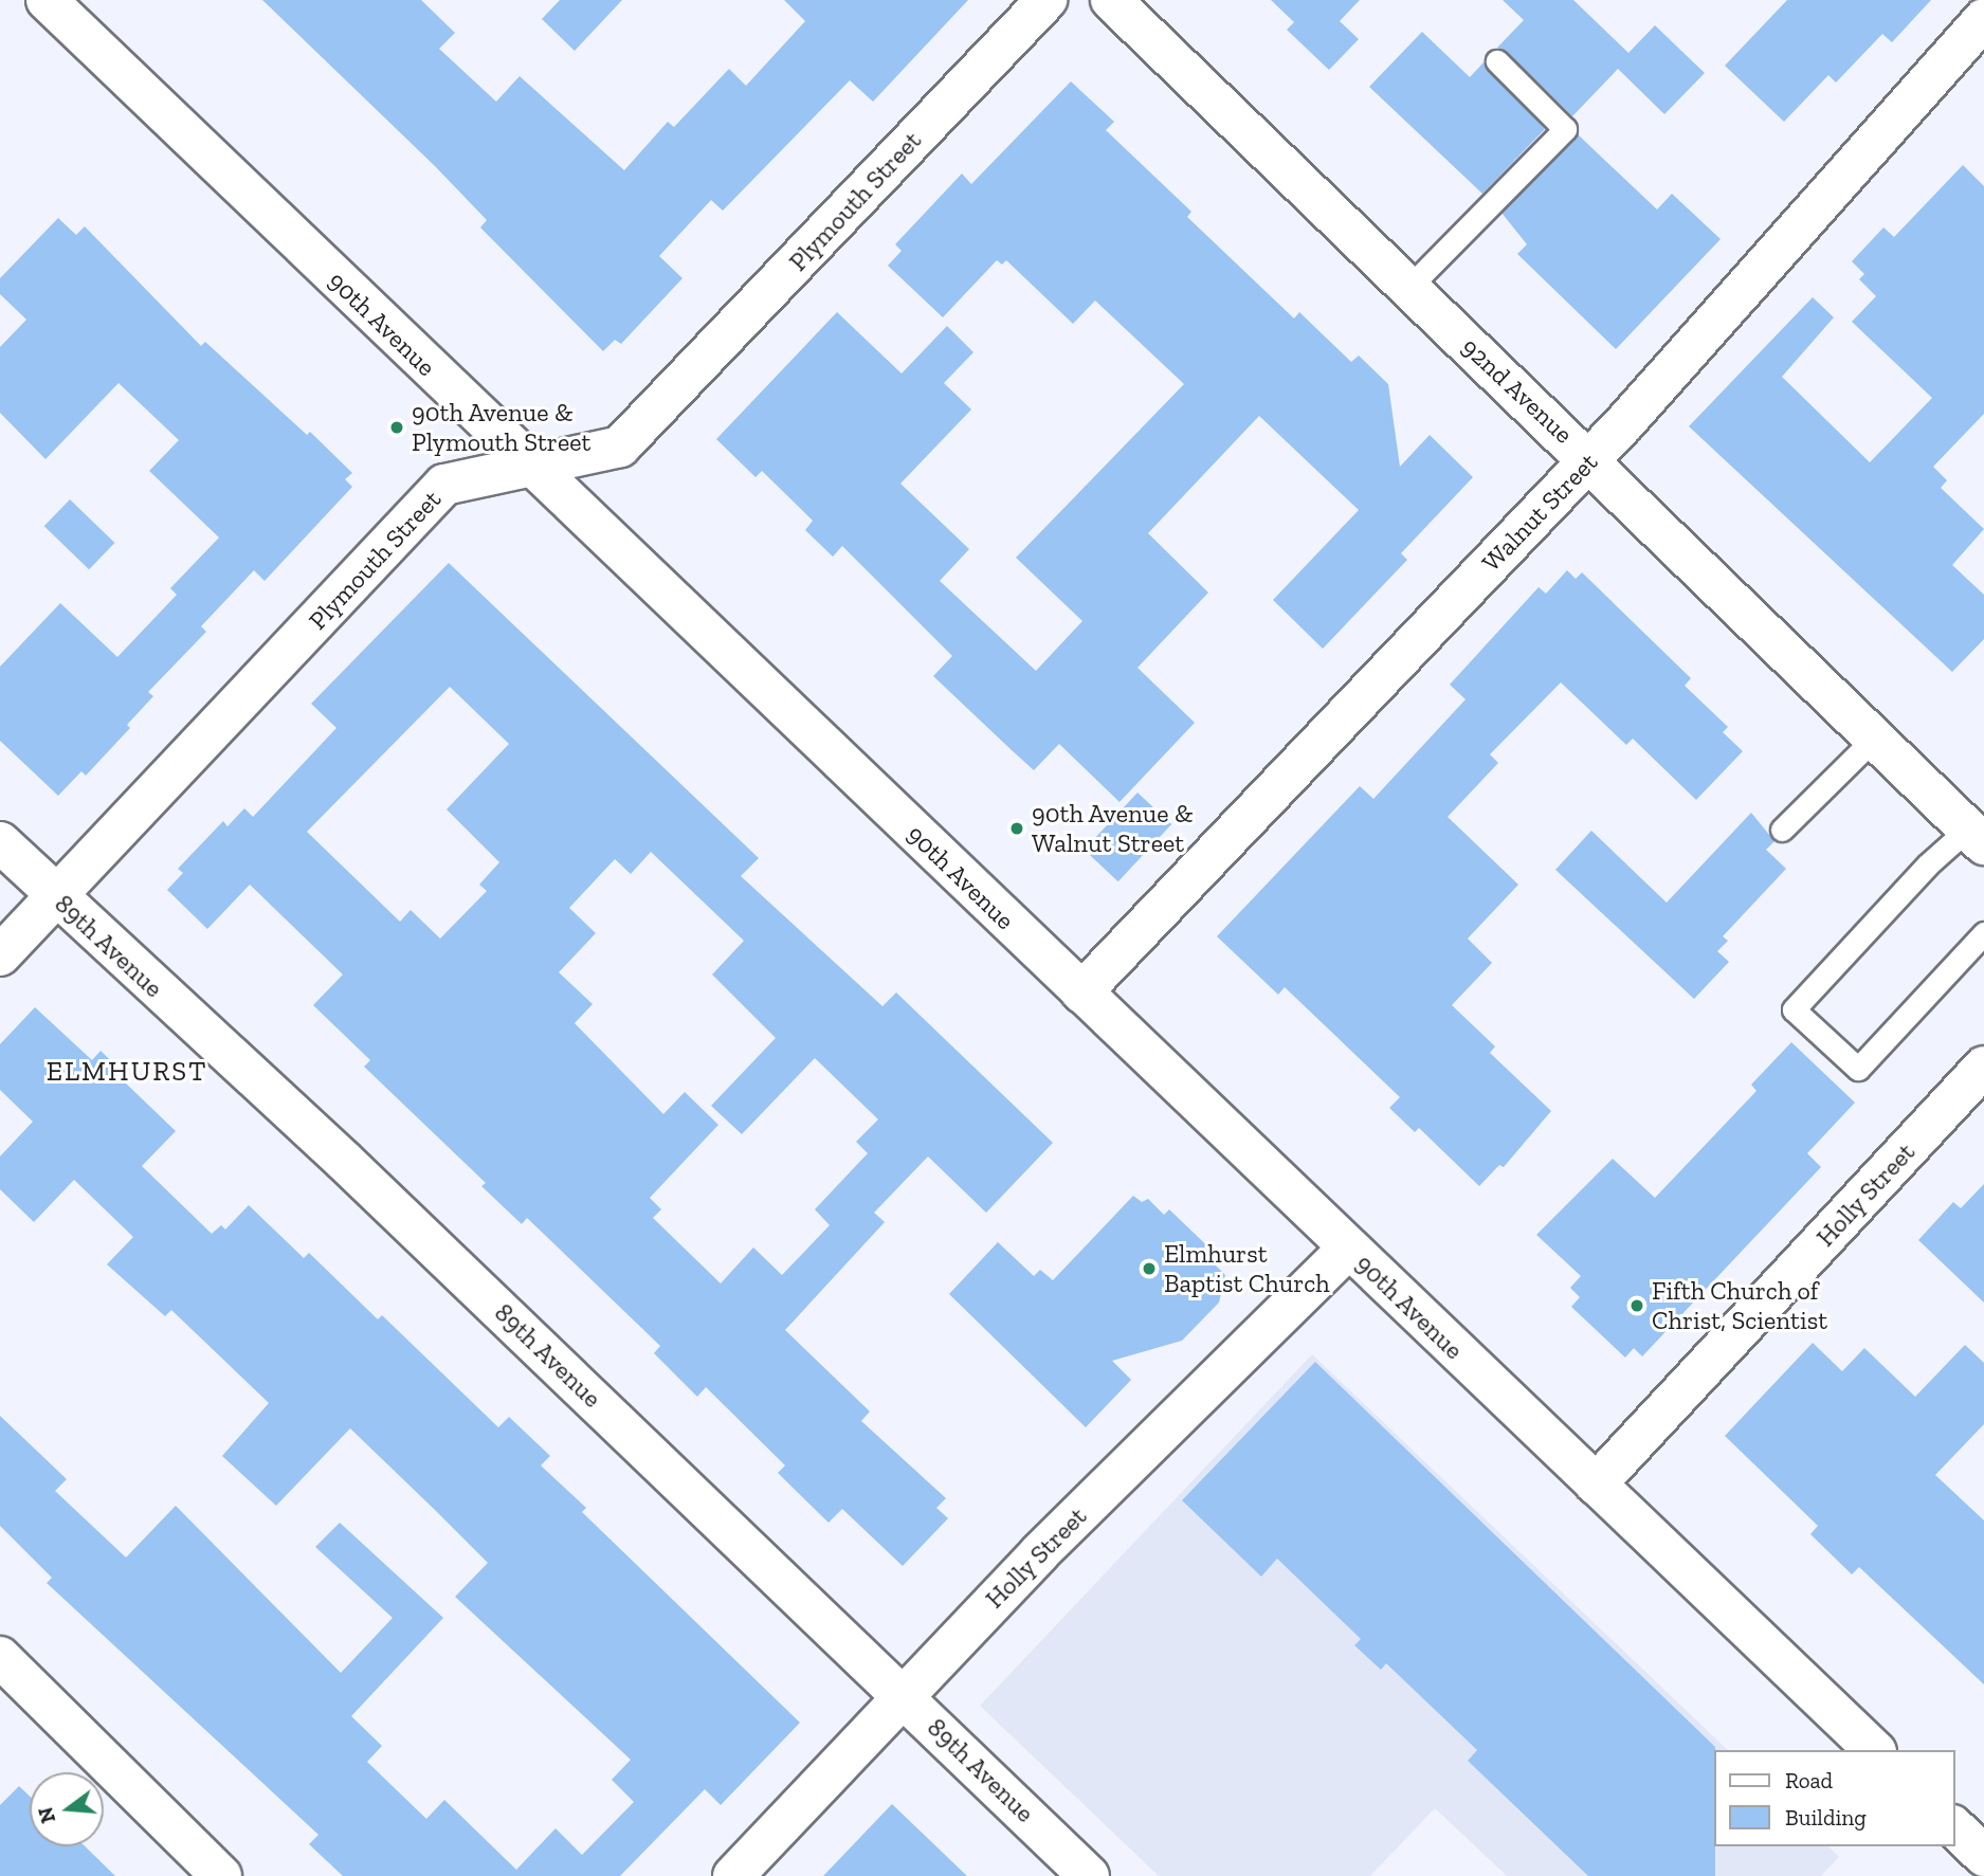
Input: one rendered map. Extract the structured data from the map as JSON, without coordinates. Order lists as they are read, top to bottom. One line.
{"streets":{"street":["Plymouth Street","90th Avenue","92nd Avenue","Walnut Street","89th Avenue","Holly Street"]},"crossings":[["Plymouth Street","90th Avenue"],["Plymouth Street","89th Avenue"],["90th Avenue","Walnut Street"],["90th Avenue","Holly Street"],["92nd Avenue","Walnut Street"],["89th Avenue","Holly Street"]],"districts":["ELMHURST"],"places":["90th Avenue & Plymouth Street","90th Avenue & Walnut Street","Elmhurst Baptist Church","Fifth Church of Christ, Scientist"],"legend":["Road","Building"],"north":"left"}
